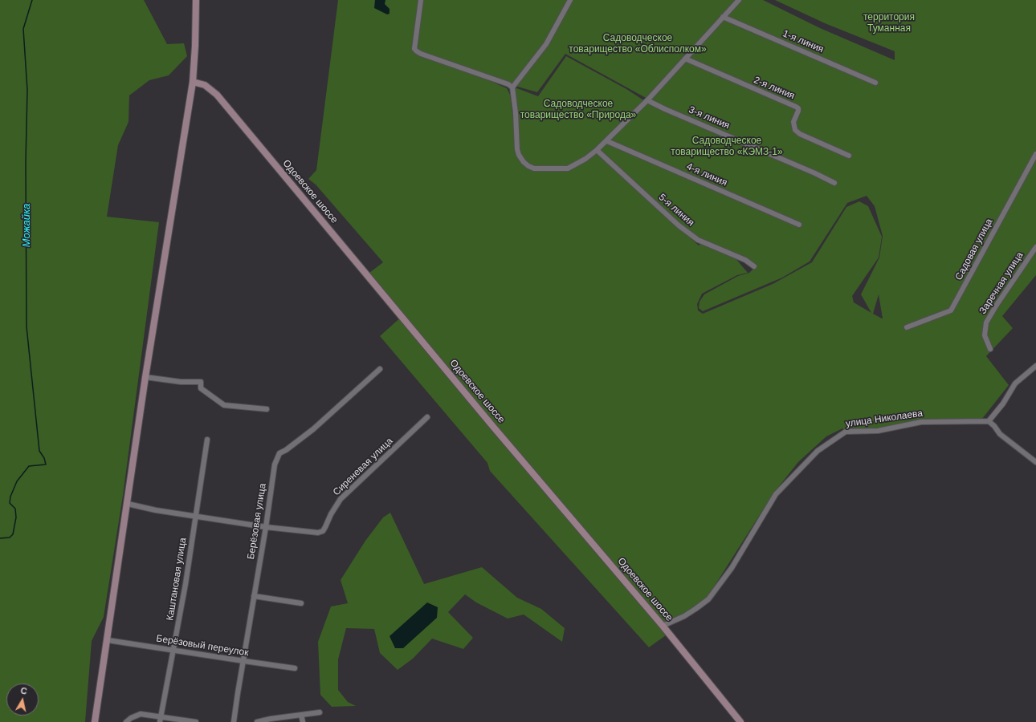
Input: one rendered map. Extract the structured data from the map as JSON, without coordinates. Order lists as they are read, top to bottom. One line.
{"streets":{"main road":["Одоевское шоссе"],"street":["1-я линия","2-я линия","3-я линия","4-я линия","5-я линия","Садовая улица","Заречная улица","улица Николаева","Сиреневая улица","Берёзовая улица","Каштановая улица","Берёзовый переулок"]},"crossings":[["Одоевское шоссе","улица Николаева"],["Сиреневая улица","Берёзовая улица"],["Сиреневая улица","Каштановая улица"],["Берёзовая улица","Берёзовый переулок"],["Каштановая улица","Берёзовый переулок"]],"water":["Можайка"],"parks":["территория Туманная","Садоводческое товарищество «Облисполком»","Садоводческое товарищество «Природа»","Садоводческое товарищество «КЭМЗ-1»"],"north":"top"}
